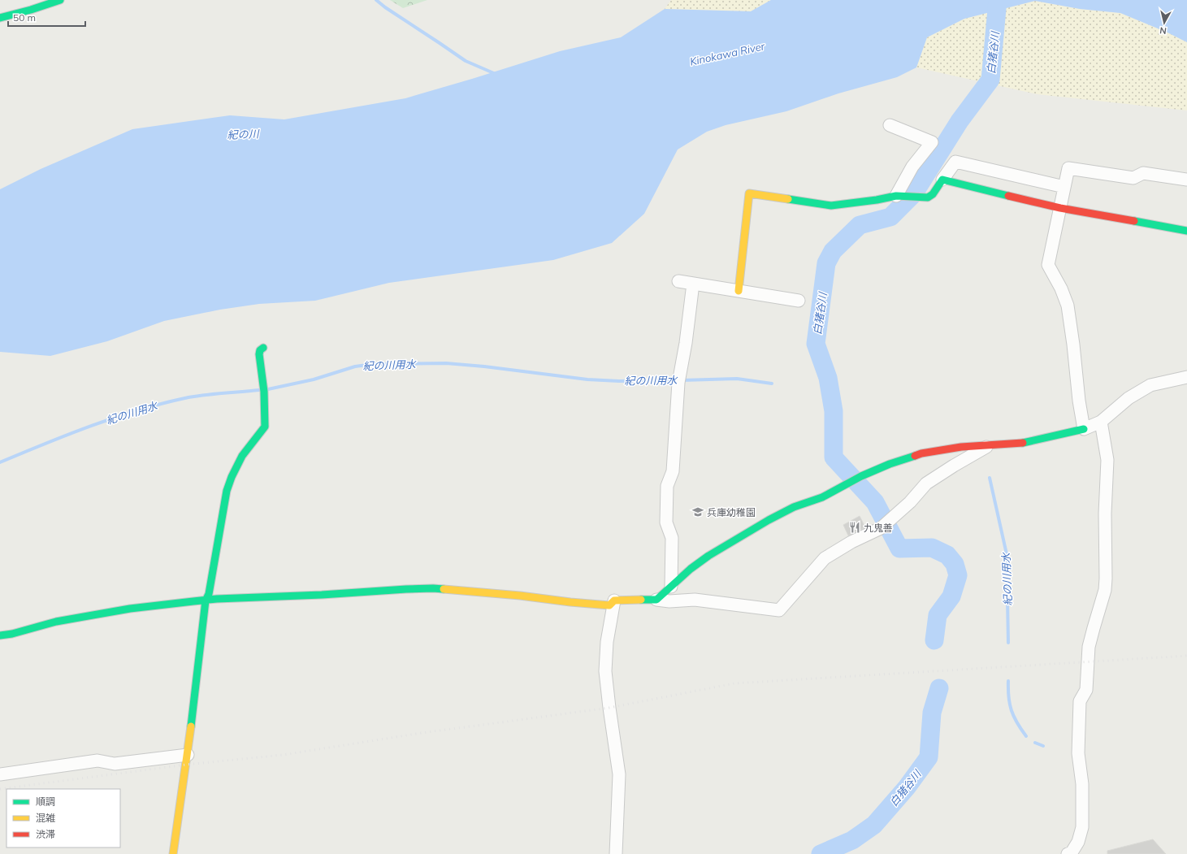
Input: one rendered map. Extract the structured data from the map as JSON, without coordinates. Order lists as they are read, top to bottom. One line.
{"water":["白猪谷川","Kinokawa River","紀の川","紀の川用水"],"places":{"school or university":["兵庫幼稚園"],"restaurant":["九鬼善"]},"legend":["順調","混雑","渋滞"],"scale_bar":"50 m","north":"bottom"}
